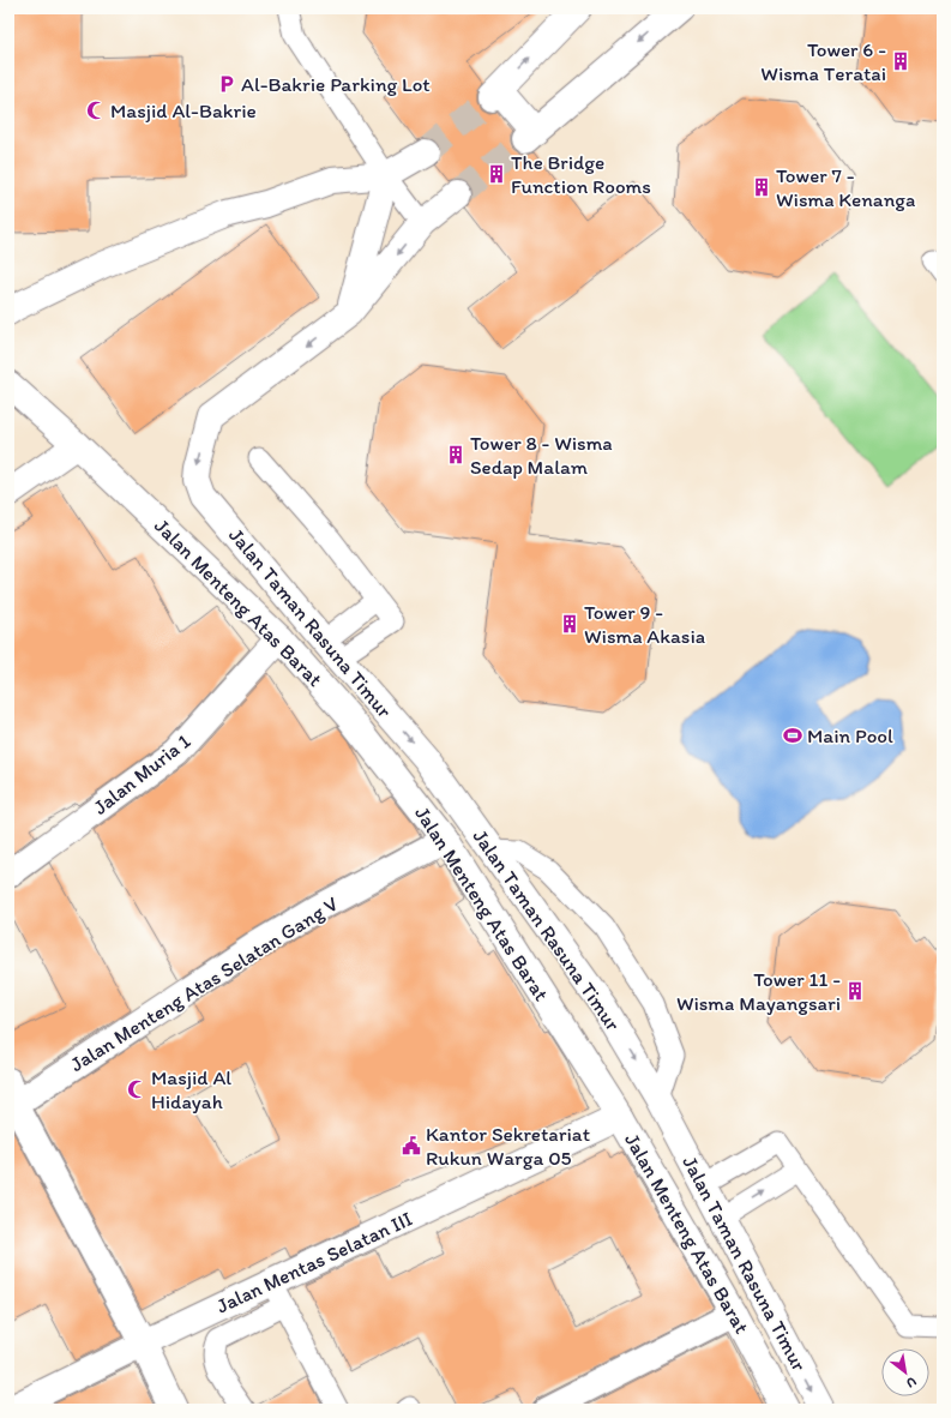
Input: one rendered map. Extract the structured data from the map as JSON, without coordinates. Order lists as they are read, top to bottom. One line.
{"streets":{"street":["Jalan Menteng Atas Barat","Jalan Taman Rasuna Timur","Jalan Muria 1","Jalan Menteng Atas Selatan Gang V","Jalan Mentas Selatan III"]},"crossings":[["Jalan Menteng Atas Barat","Jalan Muria 1"],["Jalan Menteng Atas Barat","Jalan Menteng Atas Selatan Gang V"],["Jalan Menteng Atas Barat","Jalan Mentas Selatan III"]],"one_way":["Jalan Taman Rasuna Timur"],"places":{"building":["Tower 6 - Wisma Teratai","The Bridge Function Rooms","Tower 7 - Wisma Kenanga","Tower 8 - Wisma Sedap Malam","Tower 9 - Wisma Akasia","Tower 11 - Wisma Mayangsari"],"parking":["Al-Bakrie Parking Lot"],"mosque":["Masjid Al-Bakrie","Masjid Al Hidayah"],"sports":["Main Pool"],"public building":["Kantor Sekretariat Rukun Warga 05"]},"north":"bottom right"}
